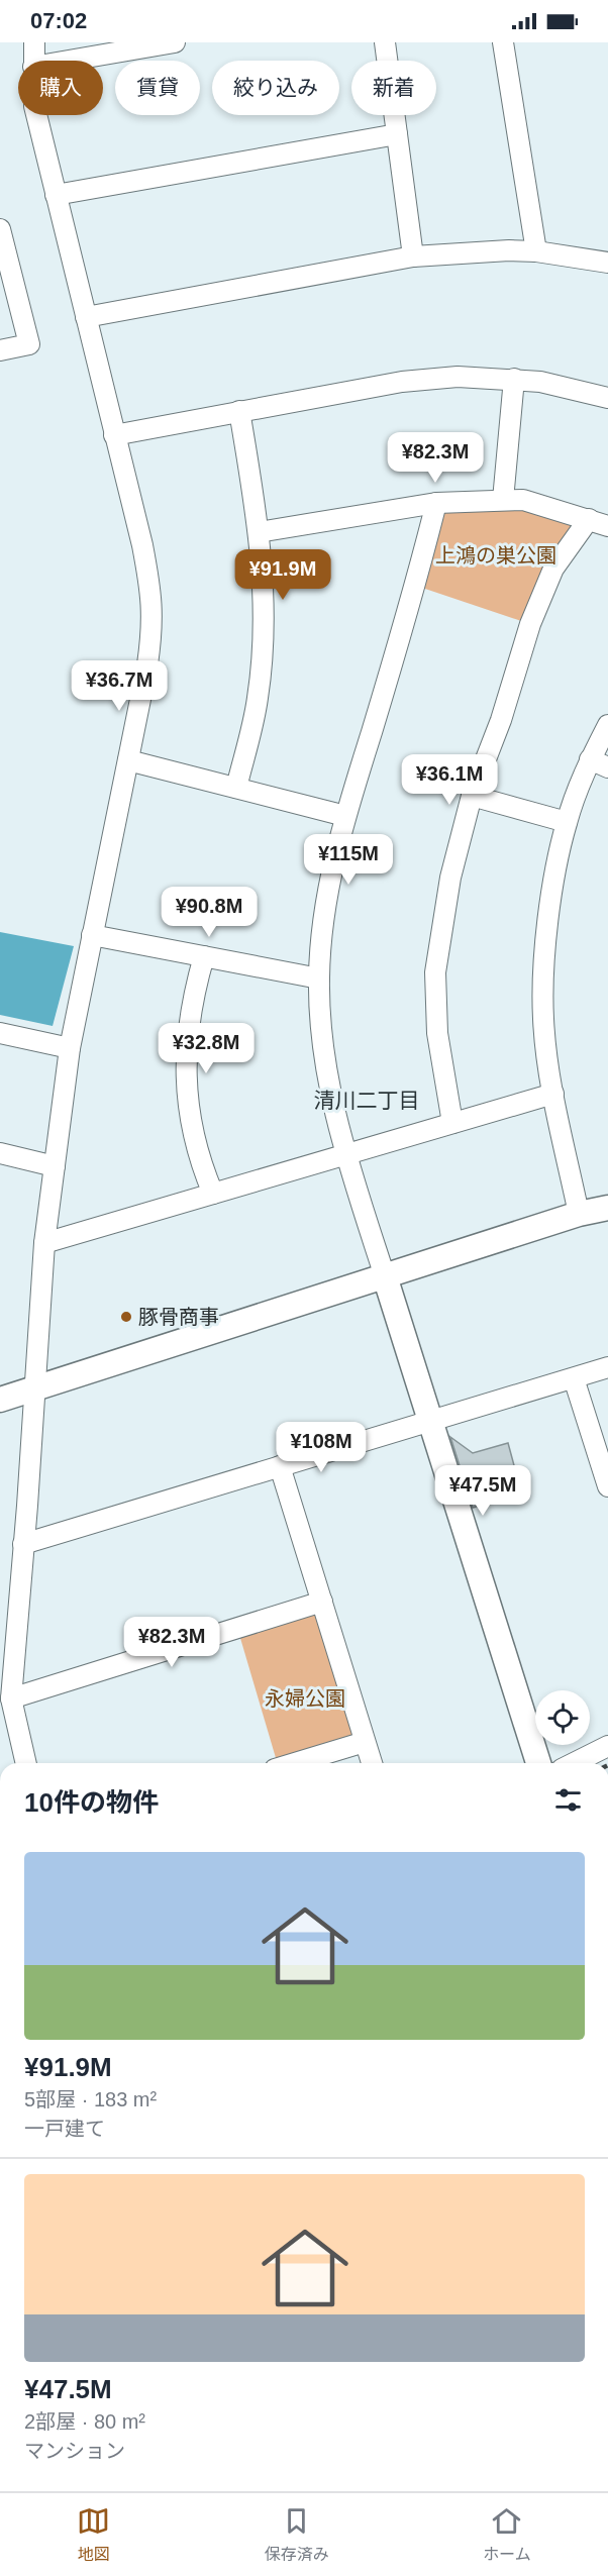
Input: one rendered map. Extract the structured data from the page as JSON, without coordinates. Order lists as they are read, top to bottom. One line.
{"districts":["清川二丁目"],"parks":["上鴻の巣公園","永婦公園"],"places":["豚骨商事"],"page":{"status":"07:02","chip":["購入","賃貸","絞り込み","新着"],"price":["¥82.3M","¥91.9M","¥36.7M","¥36.1M","¥115M","¥90.8M","¥32.8M","¥108M","¥47.5M","¥82.3M"],"heading":"10件の物件","list":[{"name":"¥91.9M","note":"5部屋 · 183 m² · 一戸建て"},{"name":"¥47.5M","note":"2部屋 · 80 m² · マンション"}],"tabs":["地図","保存済み","ホーム"]}}
